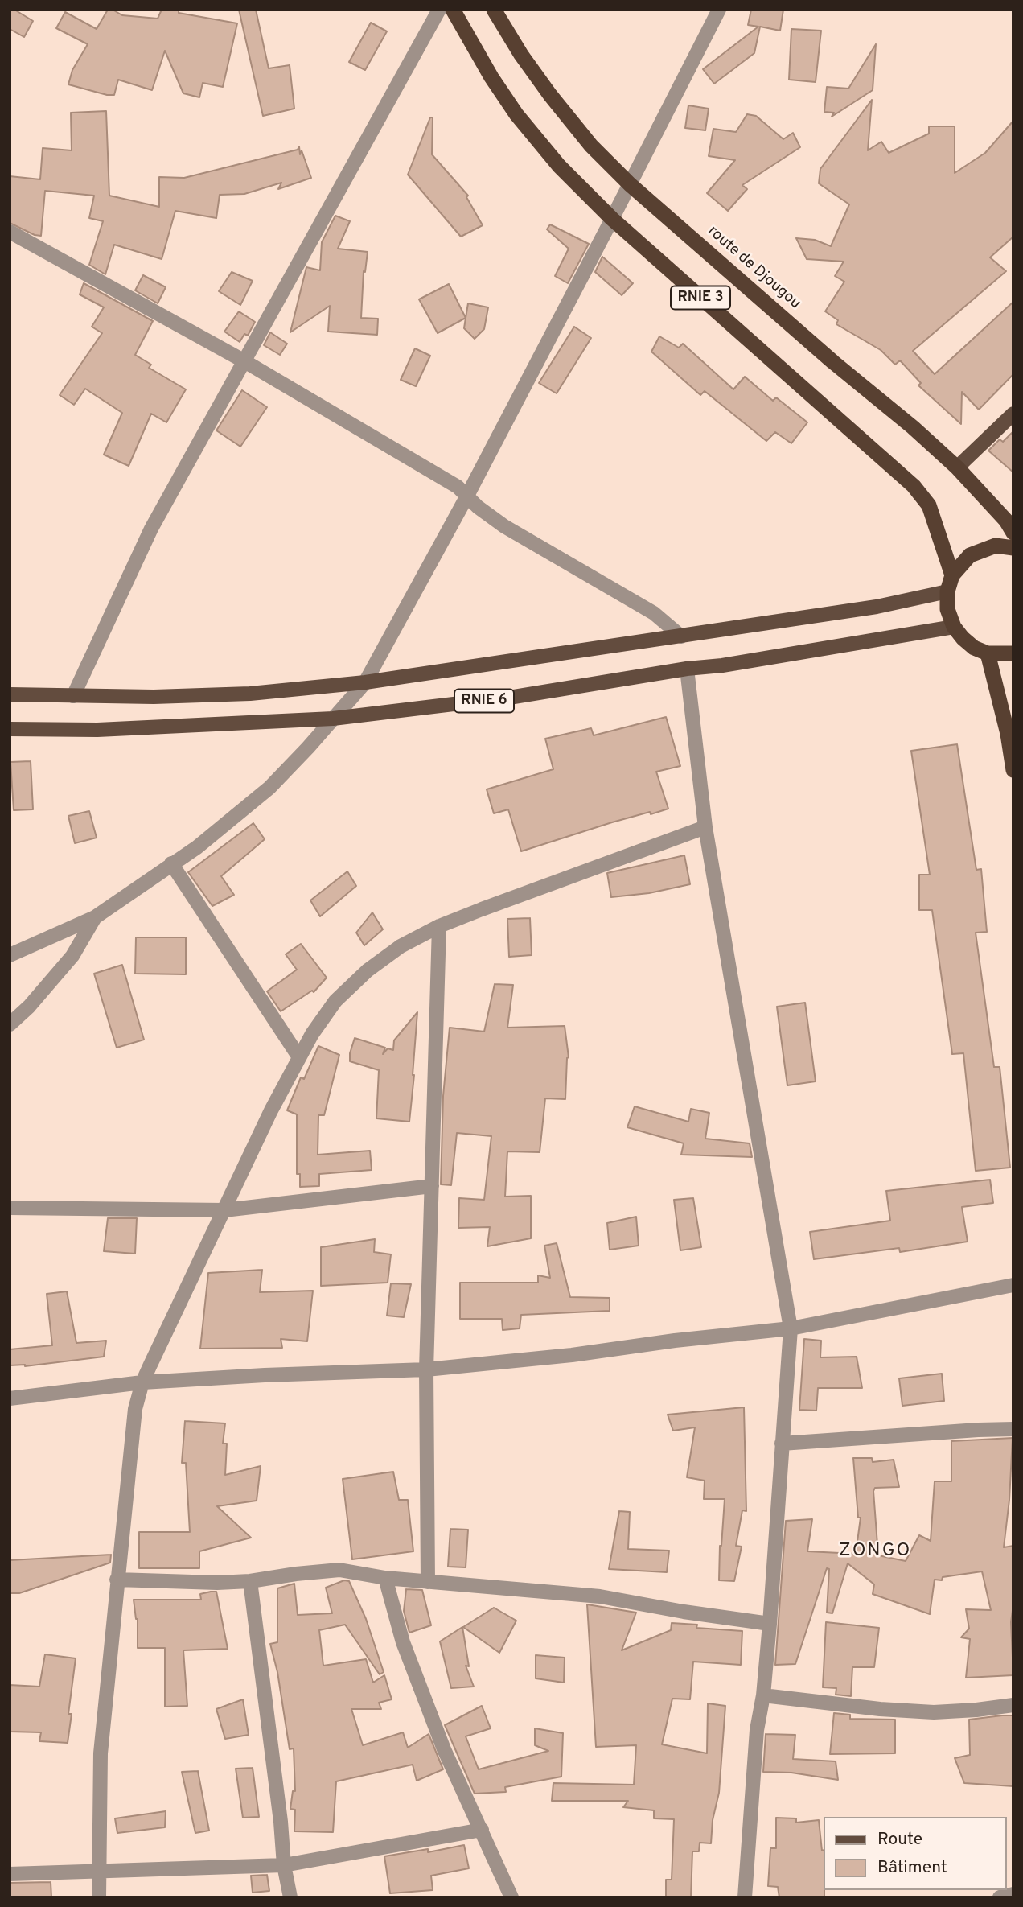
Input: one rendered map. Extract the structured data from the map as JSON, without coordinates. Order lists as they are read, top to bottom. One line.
{"streets":{"highway":["route de Djougou","RNIE 3"],"main road":["RNIE 6"]},"districts":["ZONGO"],"legend":["Route","Bâtiment"]}
